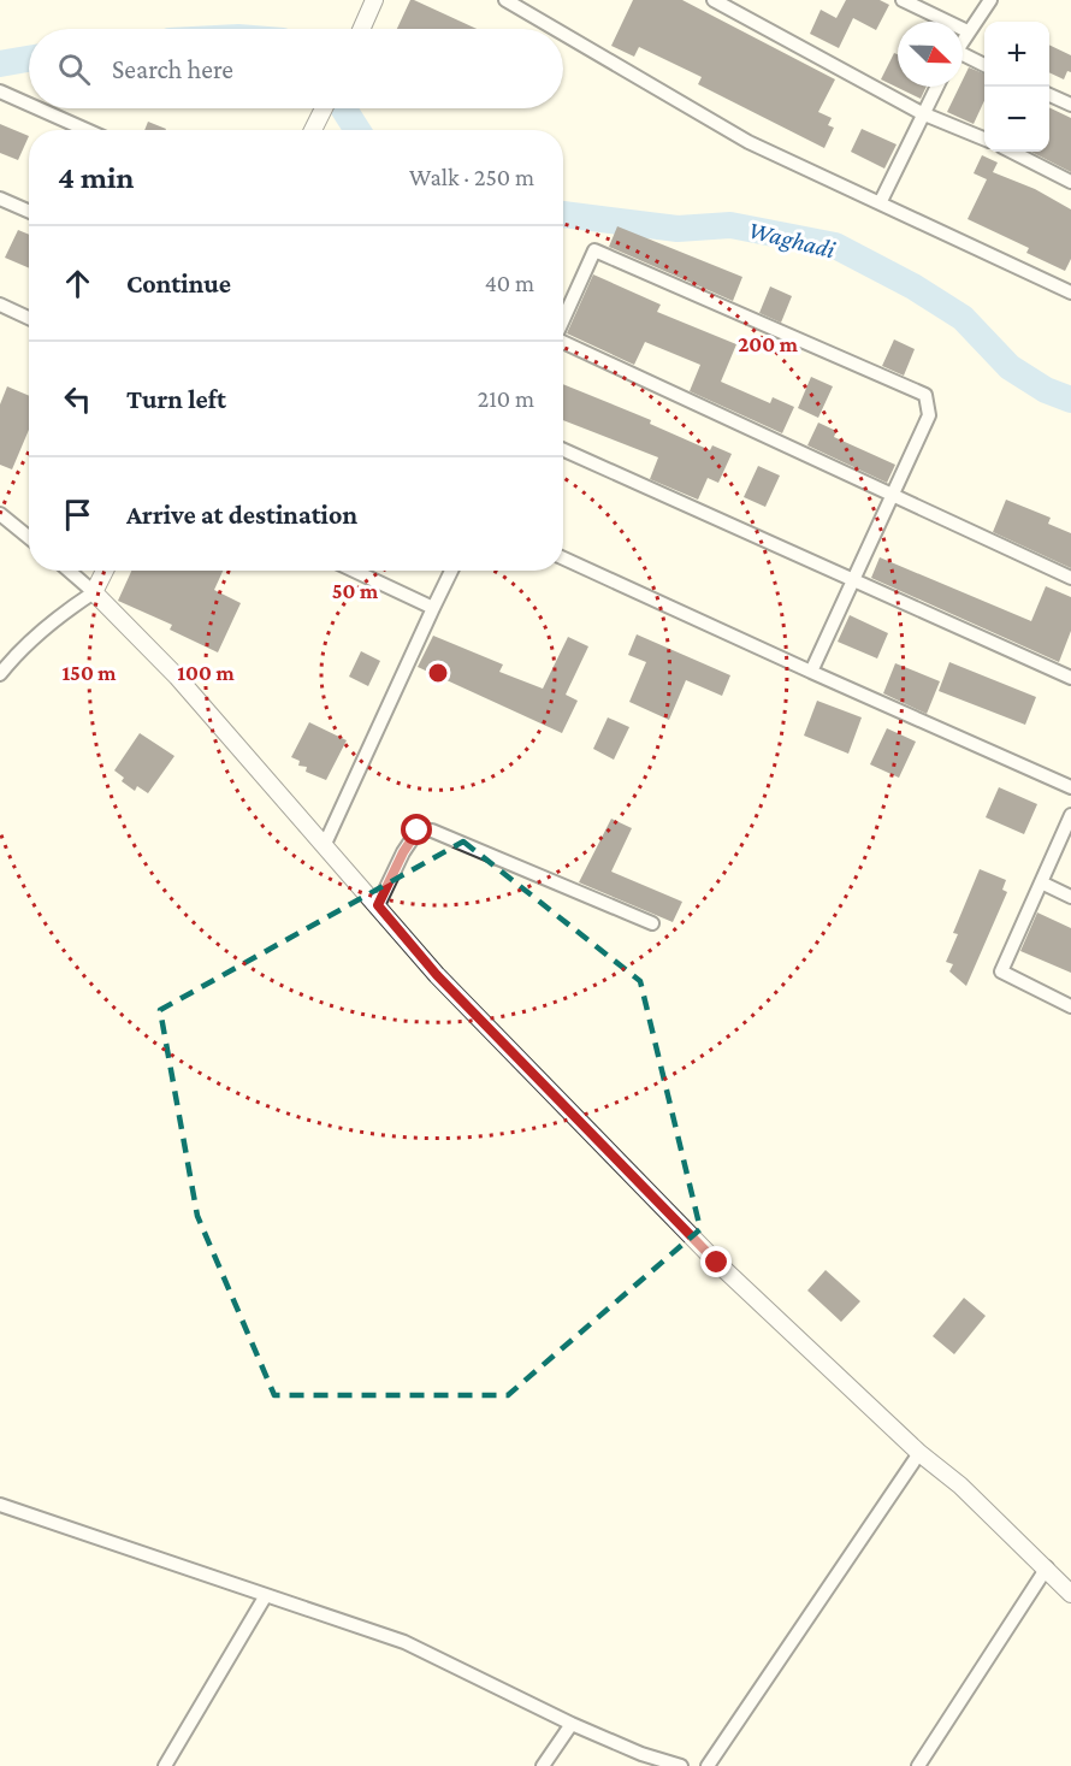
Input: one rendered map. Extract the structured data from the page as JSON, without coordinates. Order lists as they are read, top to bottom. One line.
{"water":["Waghadi"],"north":"bottom right","page":{"map_buttons":["+","−"],"search":"Search here","heading":["4 min","Walk · 250 m"],"list":[["Continue","40 m"],["Turn left","210 m"],"Arrive at destination"]},"rings":["200 m","50 m","150 m","100 m"]}
